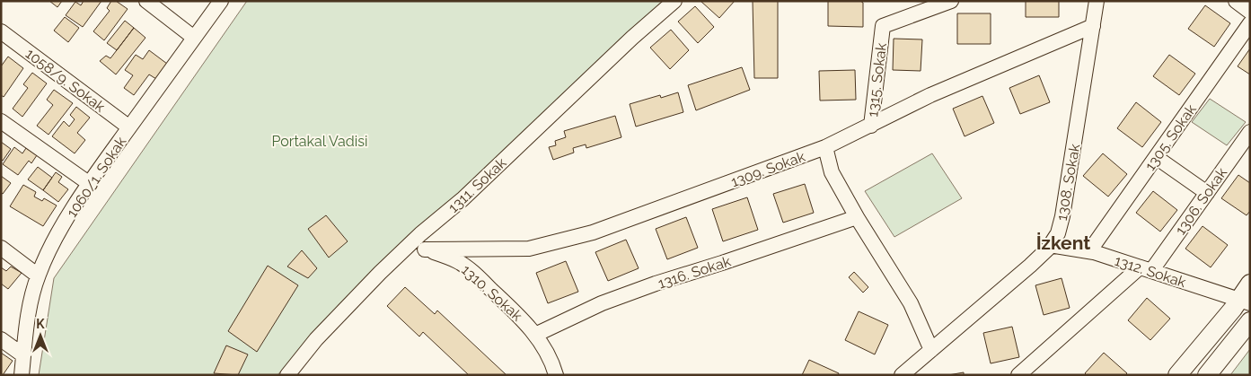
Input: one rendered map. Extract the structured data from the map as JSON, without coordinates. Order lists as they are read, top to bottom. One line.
{"streets":{"street":["1058/9. Sokak","1315. Sokak","1305. Sokak","1309. Sokak","1060/1. Sokak","1308. Sokak","1311. Sokak","1306. Sokak","1312. Sokak","1316. Sokak","1310. Sokak"]},"crossings":[["1058/9. Sokak","1060/1. Sokak"],["1315. Sokak","1309. Sokak"],["1305. Sokak","1312. Sokak"],["1309. Sokak","1308. Sokak"],["1309. Sokak","1310. Sokak"],["1308. Sokak","1312. Sokak"],["1311. Sokak","1310. Sokak"],["1306. Sokak","1312. Sokak"],["1316. Sokak","1310. Sokak"]],"districts":["İzkent"],"parks":["Portakal Vadisi"],"north":"top"}
